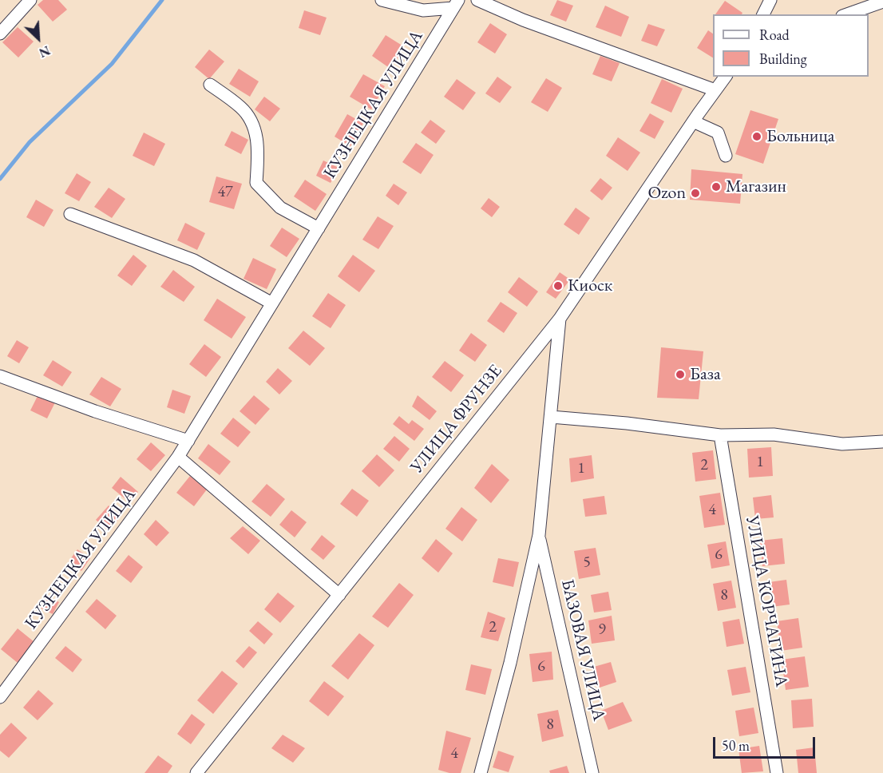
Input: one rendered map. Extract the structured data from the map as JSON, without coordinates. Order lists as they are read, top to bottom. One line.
{"streets":{"street":["КУЗНЕЦКАЯ УЛИЦА","УЛИЦА ФРУНЗЕ","УЛИЦА КОРЧАГИНА","БАЗОВАЯ УЛИЦА"]},"places":["Больница","Магазин","Ozon","Киоск","База"],"house_numbers":["47","1","2","1","4","6","5","8","2","9","6","8","4"],"legend":["Road","Building"],"scale_bar":"50 m","north":"bottom right"}
